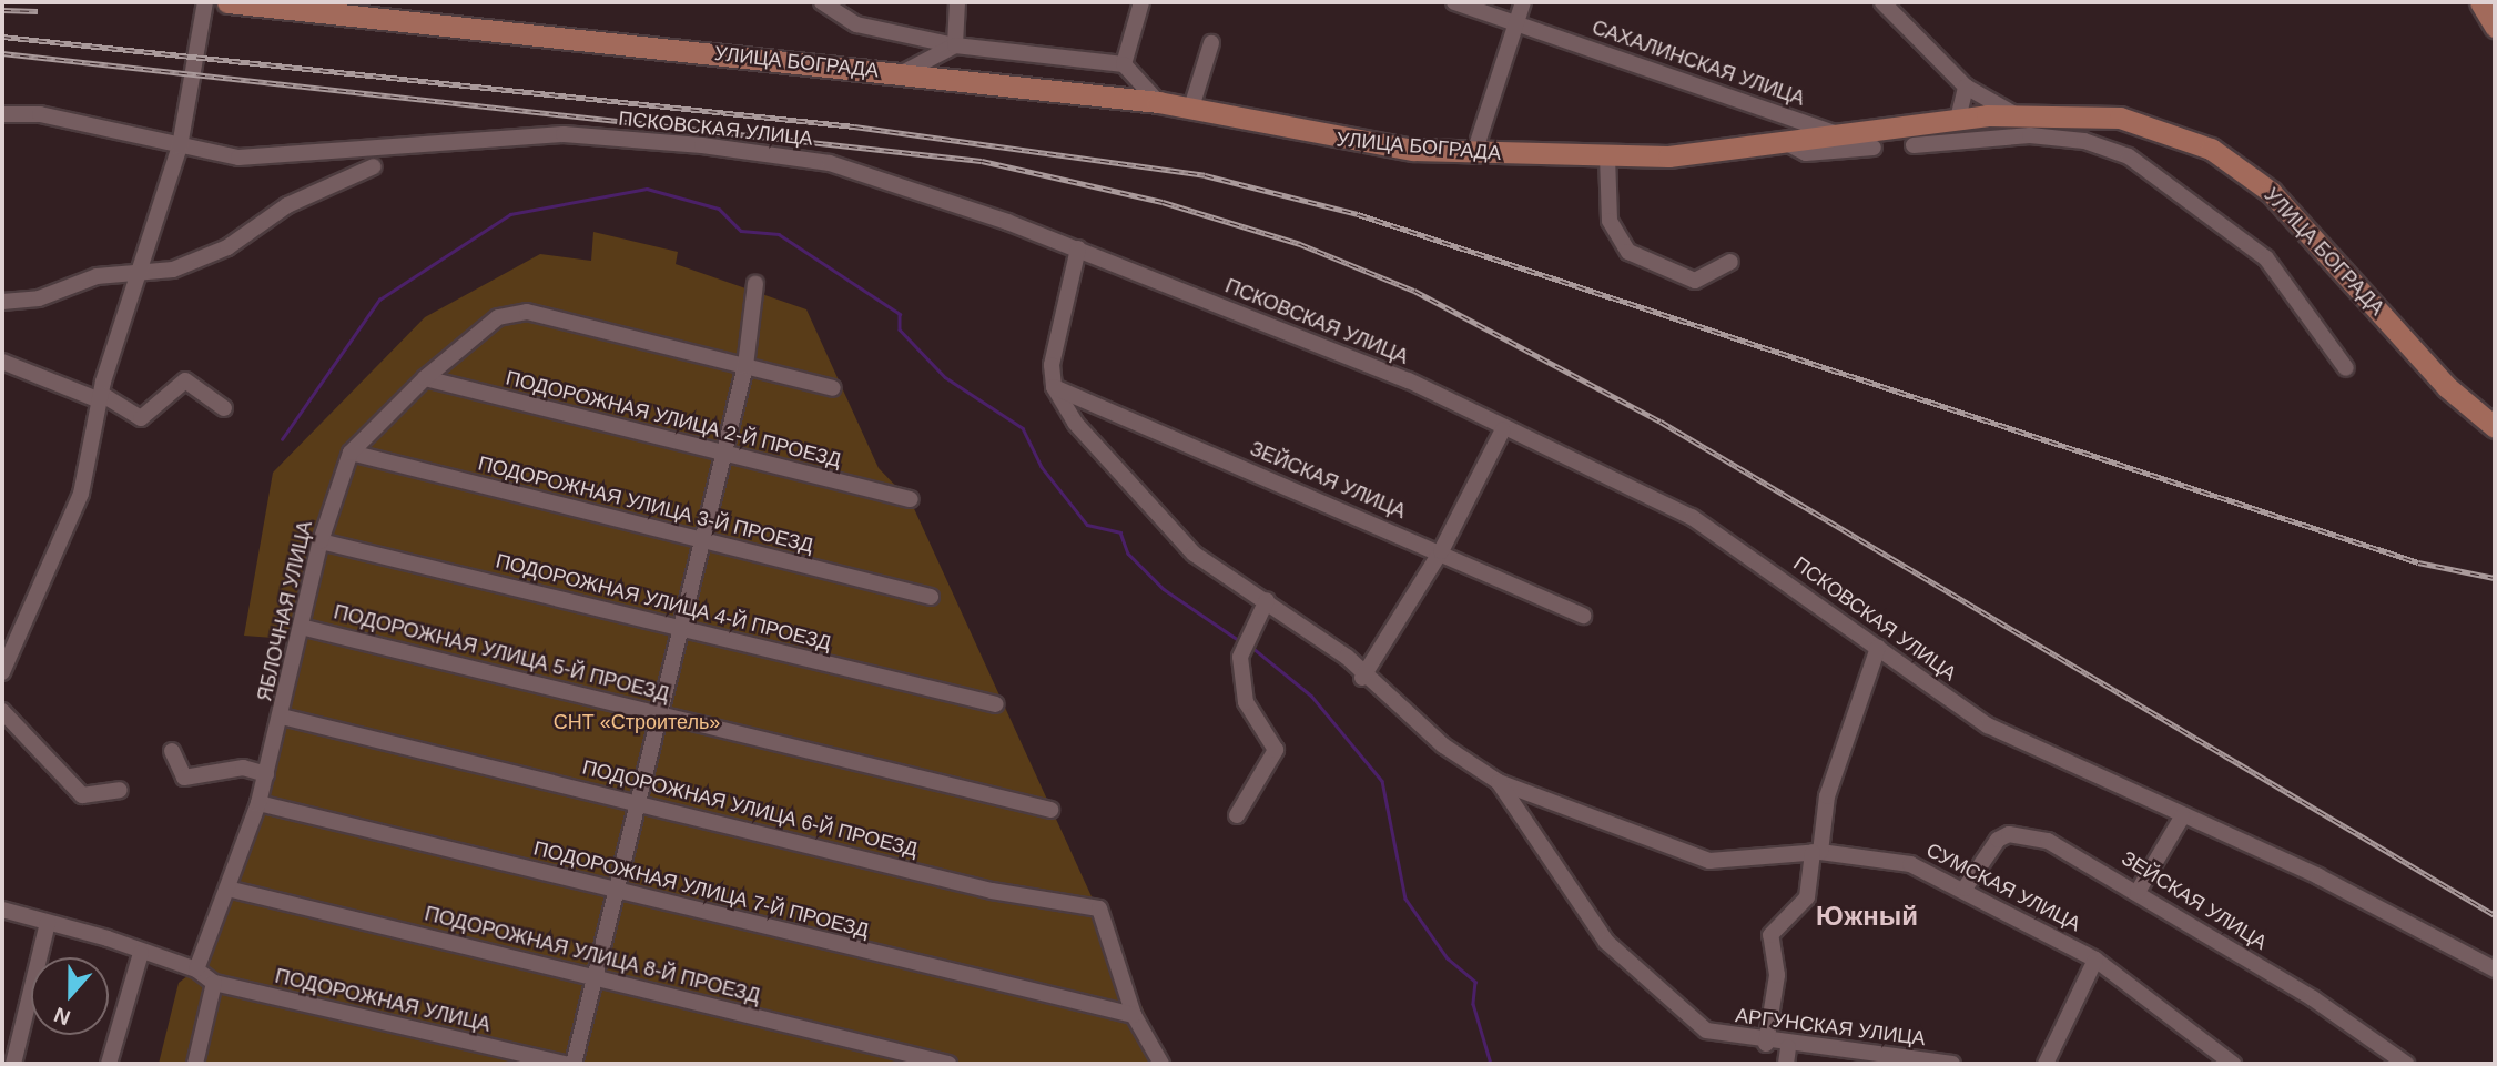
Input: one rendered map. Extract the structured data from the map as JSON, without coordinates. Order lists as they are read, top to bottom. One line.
{"streets":{"main road":["УЛИЦА БОГРАДА"],"street":["САХАЛИНСКАЯ УЛИЦА","ПСКОВСКАЯ УЛИЦА","ПОДОРОЖНАЯ УЛИЦА 2-Й ПРОЕЗД","ЗЕЙСКАЯ УЛИЦА","ПОДОРОЖНАЯ УЛИЦА 3-Й ПРОЕЗД","ПОДОРОЖНАЯ УЛИЦА 4-Й ПРОЕЗД","ЯБЛОЧНАЯ УЛИЦА","ПОДОРОЖНАЯ УЛИЦА 5-Й ПРОЕЗД","ПОДОРОЖНАЯ УЛИЦА 6-Й ПРОЕЗД","СУМСКАЯ УЛИЦА","ПОДОРОЖНАЯ УЛИЦА 7-Й ПРОЕЗД","ПОДОРОЖНАЯ УЛИЦА 8-Й ПРОЕЗД","ПОДОРОЖНАЯ УЛИЦА","АРГУНСКАЯ УЛИЦА"]},"crossings":[["УЛИЦА БОГРАДА","САХАЛИНСКАЯ УЛИЦА"],["ПОДОРОЖНАЯ УЛИЦА 2-Й ПРОЕЗД","ЯБЛОЧНАЯ УЛИЦА"],["ЗЕЙСКАЯ УЛИЦА","СУМСКАЯ УЛИЦА"],["ПОДОРОЖНАЯ УЛИЦА 3-Й ПРОЕЗД","ЯБЛОЧНАЯ УЛИЦА"],["ПОДОРОЖНАЯ УЛИЦА 4-Й ПРОЕЗД","ЯБЛОЧНАЯ УЛИЦА"],["ЯБЛОЧНАЯ УЛИЦА","ПОДОРОЖНАЯ УЛИЦА 5-Й ПРОЕЗД"],["ЯБЛОЧНАЯ УЛИЦА","ПОДОРОЖНАЯ УЛИЦА 6-Й ПРОЕЗД"],["ЯБЛОЧНАЯ УЛИЦА","ПОДОРОЖНАЯ УЛИЦА 7-Й ПРОЕЗД"],["ЯБЛОЧНАЯ УЛИЦА","ПОДОРОЖНАЯ УЛИЦА 8-Й ПРОЕЗД"],["ЯБЛОЧНАЯ УЛИЦА","ПОДОРОЖНАЯ УЛИЦА"],["ПОДОРОЖНАЯ УЛИЦА 6-Й ПРОЕЗД","ПОДОРОЖНАЯ УЛИЦА 7-Й ПРОЕЗД"],["СУМСКАЯ УЛИЦА","АРГУНСКАЯ УЛИЦА"]],"districts":["Южный"],"parks":["СНТ «Строитель»"],"north":"bottom"}
